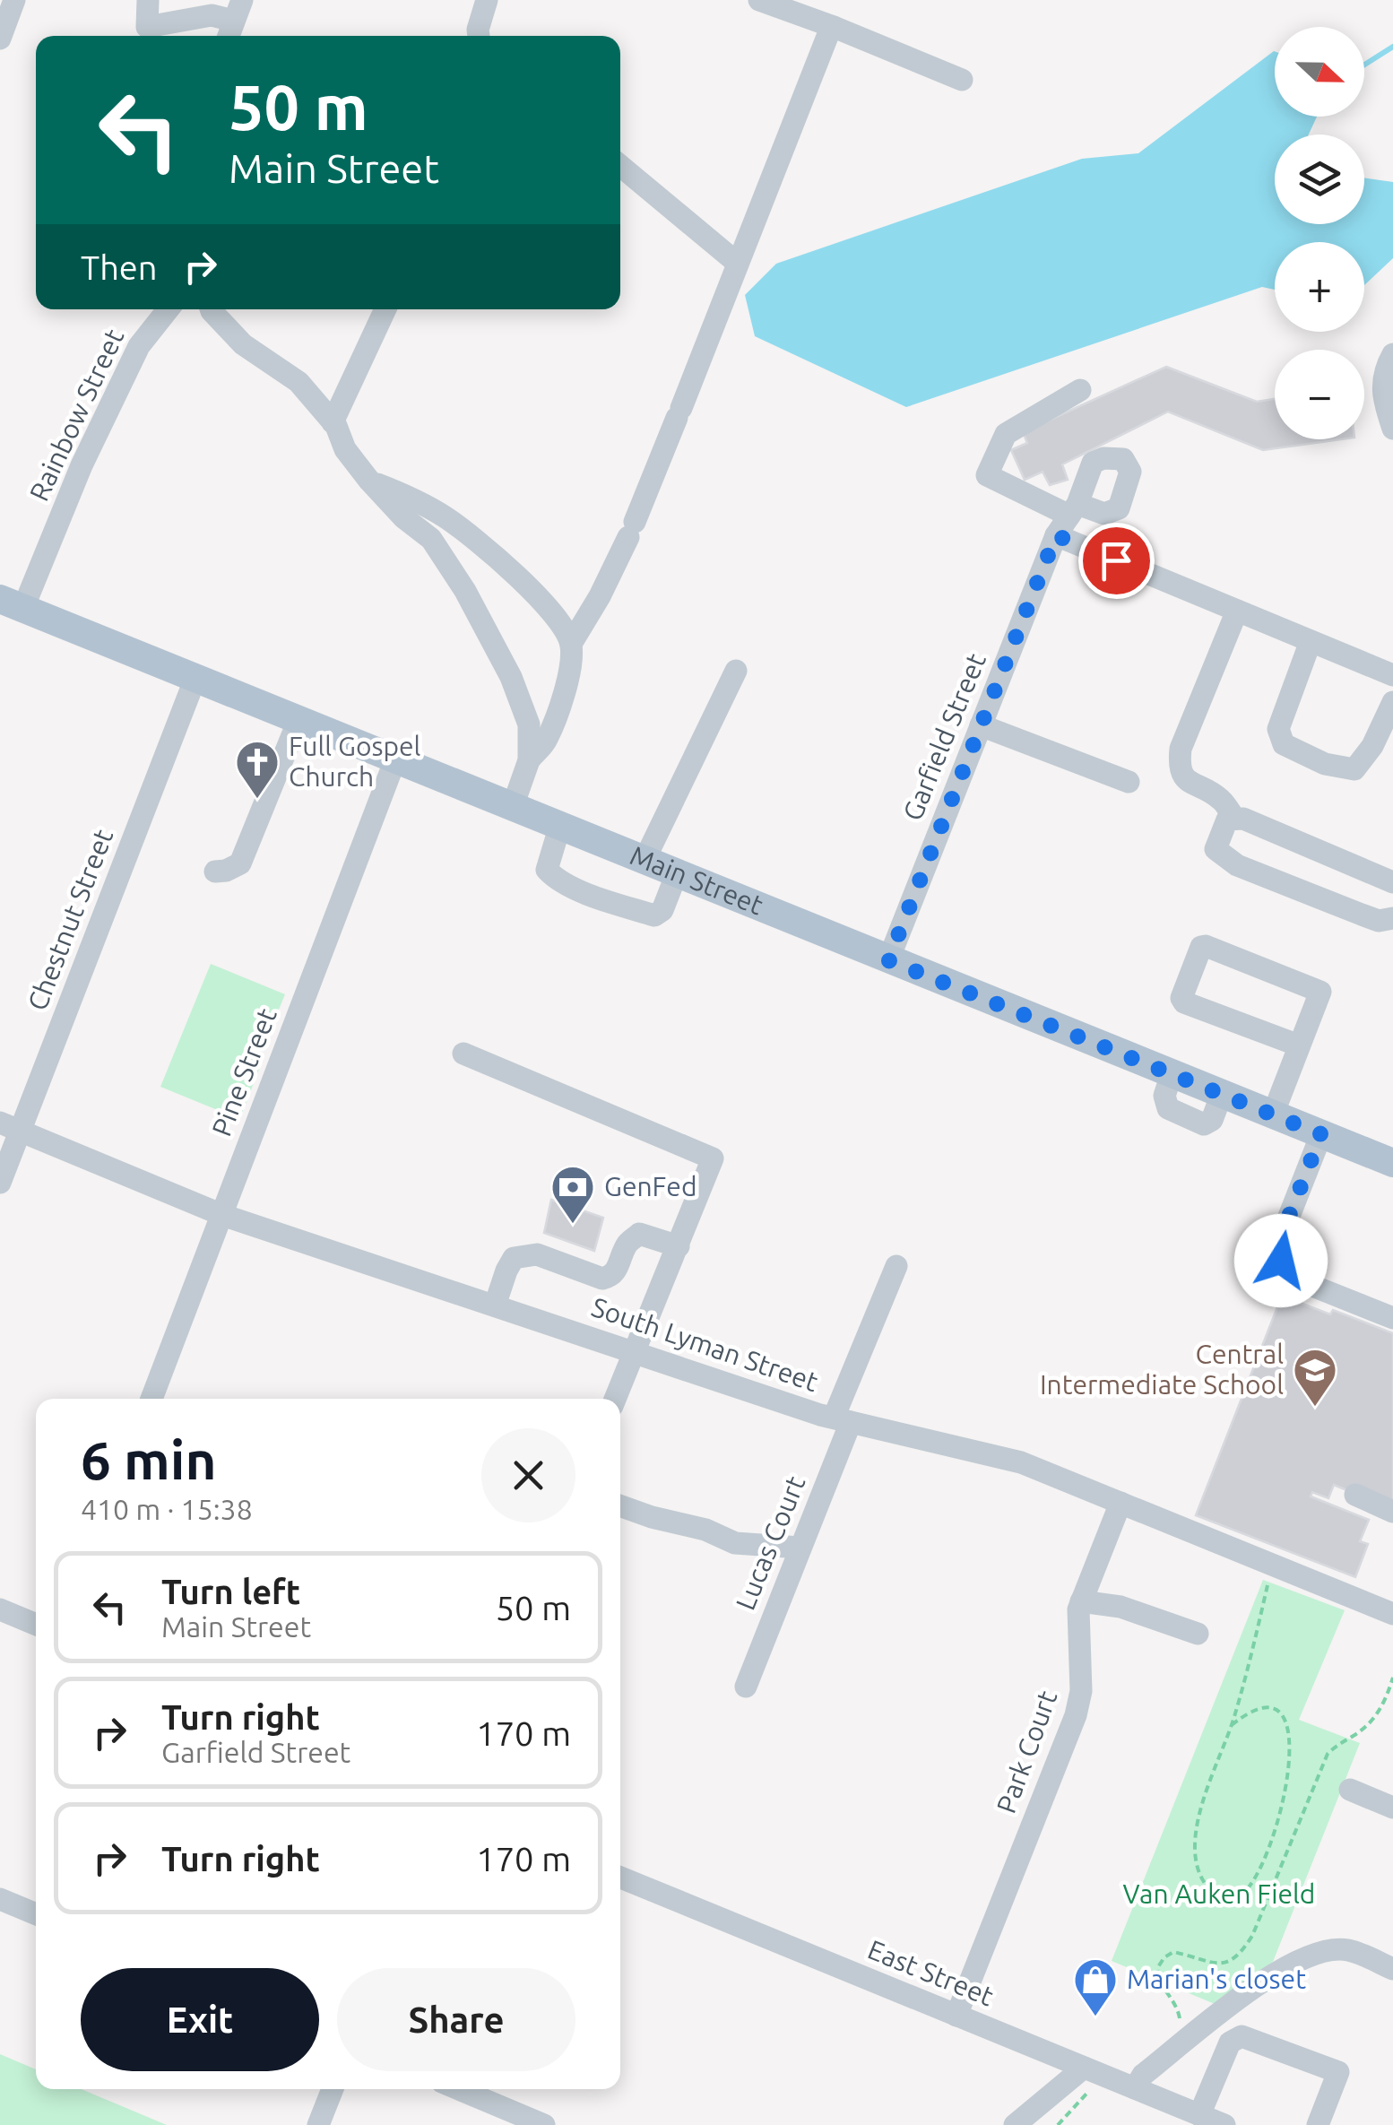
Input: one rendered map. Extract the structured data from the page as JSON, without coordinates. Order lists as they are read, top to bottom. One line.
{"streets":{"main road":["Main Street"],"street":["Rainbow Street","Garfield Street","Chestnut Street","Pine Street","South Lyman Street","Lucas Court","Park Court","East Street"]},"crossings":[["Rainbow Street","Main Street"],["Garfield Street","Main Street"],["Main Street","Chestnut Street"],["Main Street","Pine Street"],["Chestnut Street","South Lyman Street"],["Pine Street","South Lyman Street"],["South Lyman Street","Lucas Court"],["South Lyman Street","Park Court"],["Park Court","East Street"]],"parks":["Van Auken Field"],"places":{"church":["Full Gospel Church"],"bank":["GenFed"],"school or university":["Central Intermediate School"],"shop":["Marian's closet"]},"north":"right","page":{"map_buttons":["+","−"],"turn":["50 m","Main Street"],"then":"Then","heading":["6 min","410 m · 15:38"],"list":[{"name":"Turn left","note":"Main Street","value":"50 m"},{"name":"Turn right","note":"Garfield Street","value":"170 m"},{"name":"Turn right","value":"170 m"}],"buttons":["Exit","Share"]}}
